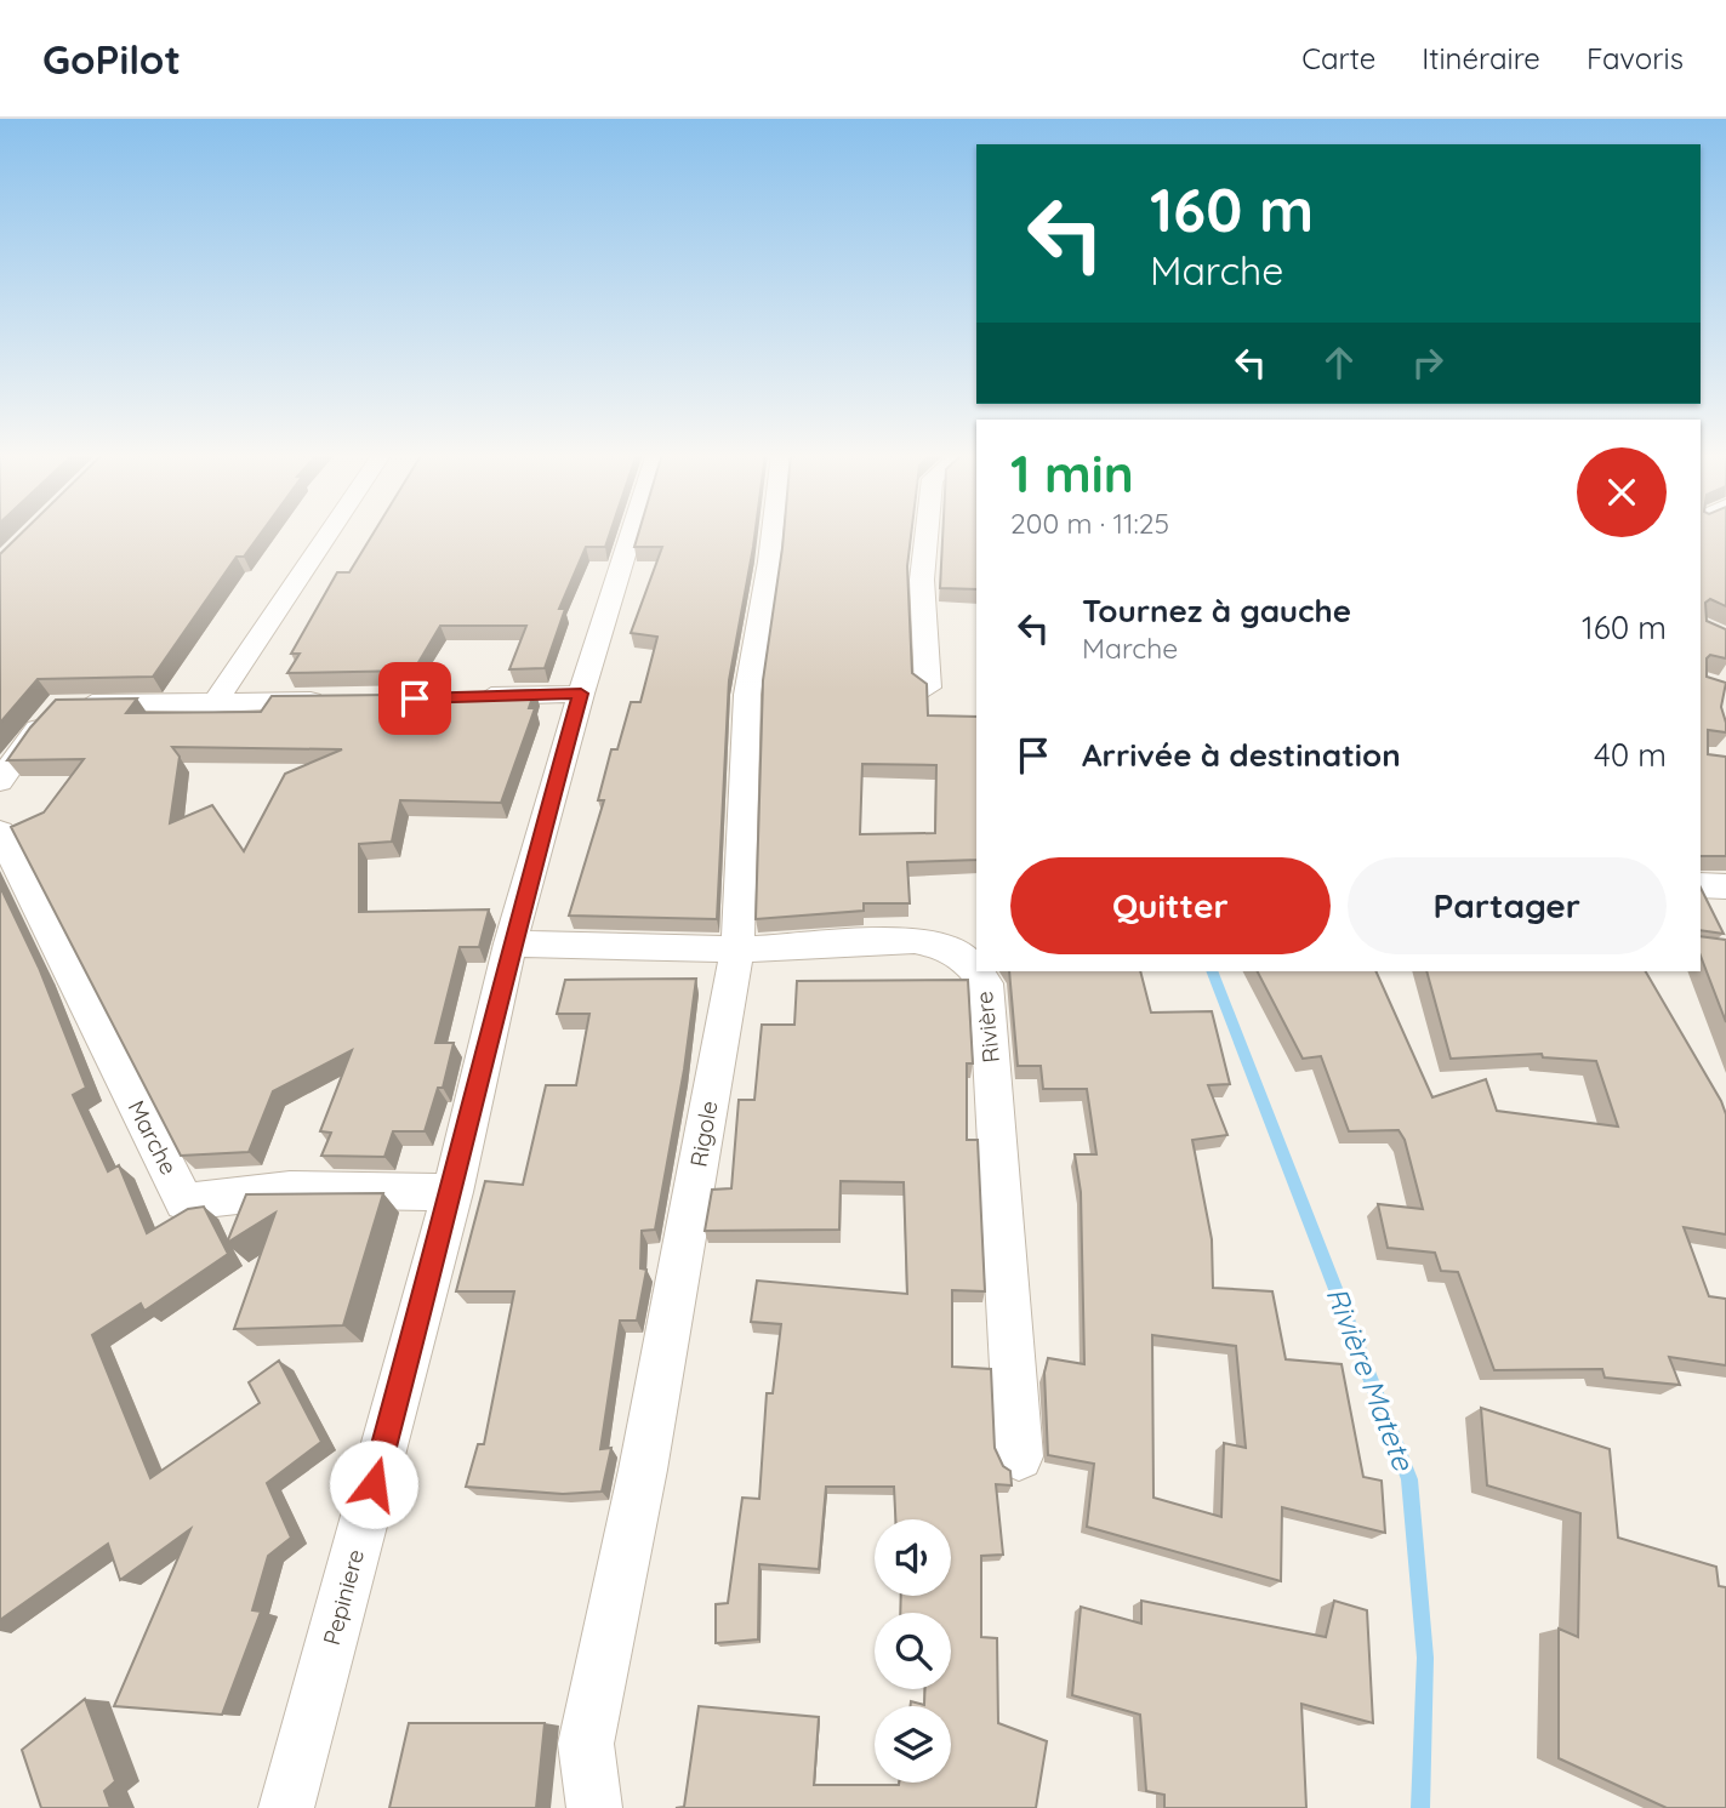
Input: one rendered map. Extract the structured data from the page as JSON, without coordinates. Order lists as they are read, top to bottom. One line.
{"streets":{"street":["Rivière","Rigole","Marche","Pepiniere"]},"crossings":[["Rivière","Rigole"],["Rivière","Pepiniere"],["Marche","Pepiniere"]],"water":["Rivière Matete"],"page":{"header":"GoPilot","nav":["Carte","Itinéraire","Favoris"],"turn":["160 m","Marche"],"heading":["1 min","200 m · 11:25"],"list":[{"name":"Tournez à gauche","note":"Marche","value":"160 m"},{"name":"Arrivée à destination","value":"40 m"}],"buttons":["Quitter","Partager"]}}
